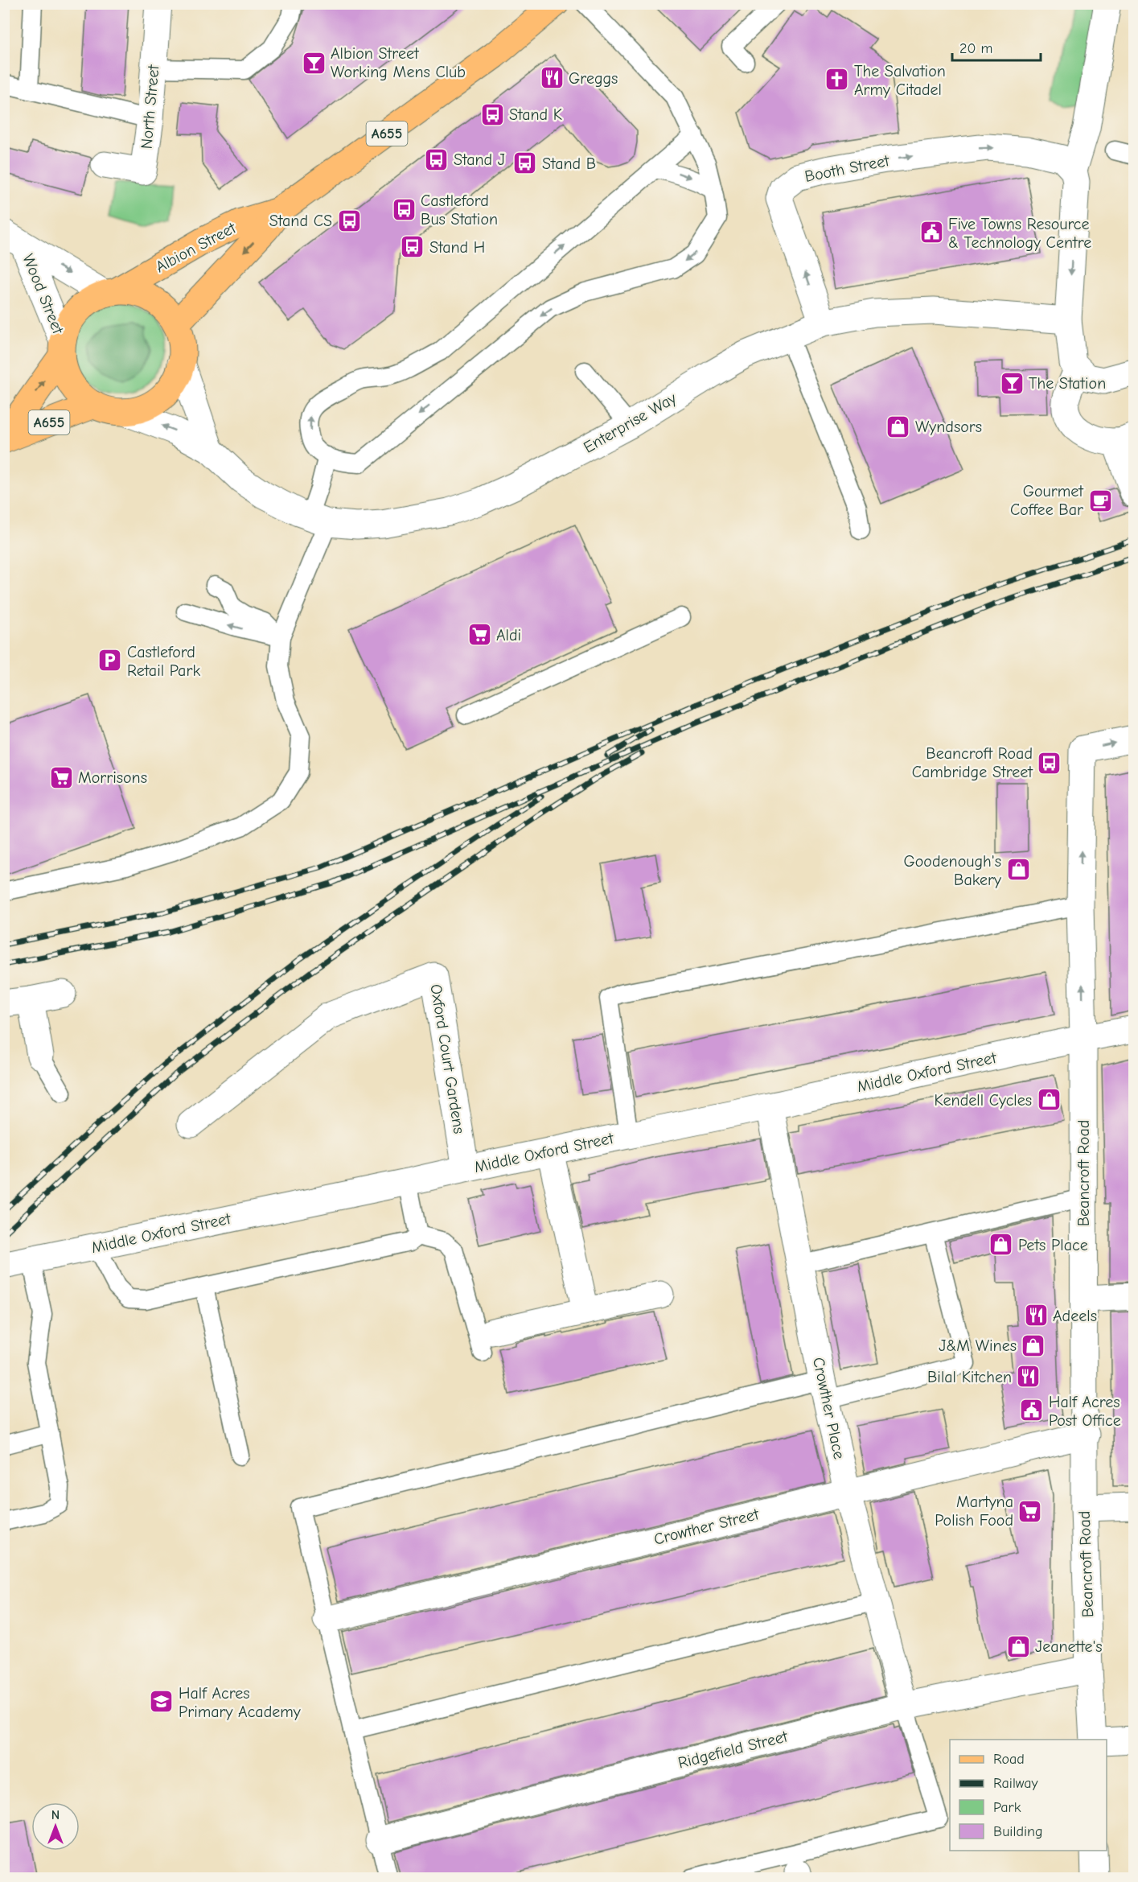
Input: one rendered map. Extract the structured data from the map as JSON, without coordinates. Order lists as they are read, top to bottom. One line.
{"streets":{"main road":["A655","Albion Street"],"street":["North Street","Booth Street","Wood Street","Enterprise Way","Oxford Court Gardens","Middle Oxford Street","Beancroft Road","Crowther Place","Crowther Street","Ridgefield Street"]},"crossings":[["A655","Albion Street"],["A655","Wood Street"],["A655","Enterprise Way"],["Booth Street","Enterprise Way"],["Albion Street","Wood Street"],["Albion Street","Enterprise Way"],["Wood Street","Enterprise Way"],["Oxford Court Gardens","Middle Oxford Street"],["Middle Oxford Street","Beancroft Road"],["Middle Oxford Street","Crowther Place"],["Beancroft Road","Crowther Street"],["Beancroft Road","Ridgefield Street"],["Crowther Place","Crowther Street"],["Crowther Place","Ridgefield Street"]],"one_way":["Wood Street"],"places":{"bar":["Albion Street Working Mens Club","The Station"],"restaurant":["Greggs","Adeels","Bilal Kitchen"],"church":["The Salvation Army Citadel"],"bus stop":["Stand K","Stand J","Stand B","Castleford Bus Station","Stand CS","Stand H","Beancroft Road Cambridge Street"],"public building":["Five Towns Resource & Technology Centre","Half Acres Post Office"],"shop":["Wyndsors","Goodenough's Bakery","Kendell Cycles","Pets Place","J&M Wines","Jeanette's"],"cafe":["Gourmet Coffee Bar"],"supermarket":["Aldi","Morrisons","Martyna Polish Food"],"parking":["Castleford Retail Park"],"school or university":["Half Acres Primary Academy"]},"legend":["Road","Railway","Park","Building"],"scale_bar":"20 m","north":"top"}
